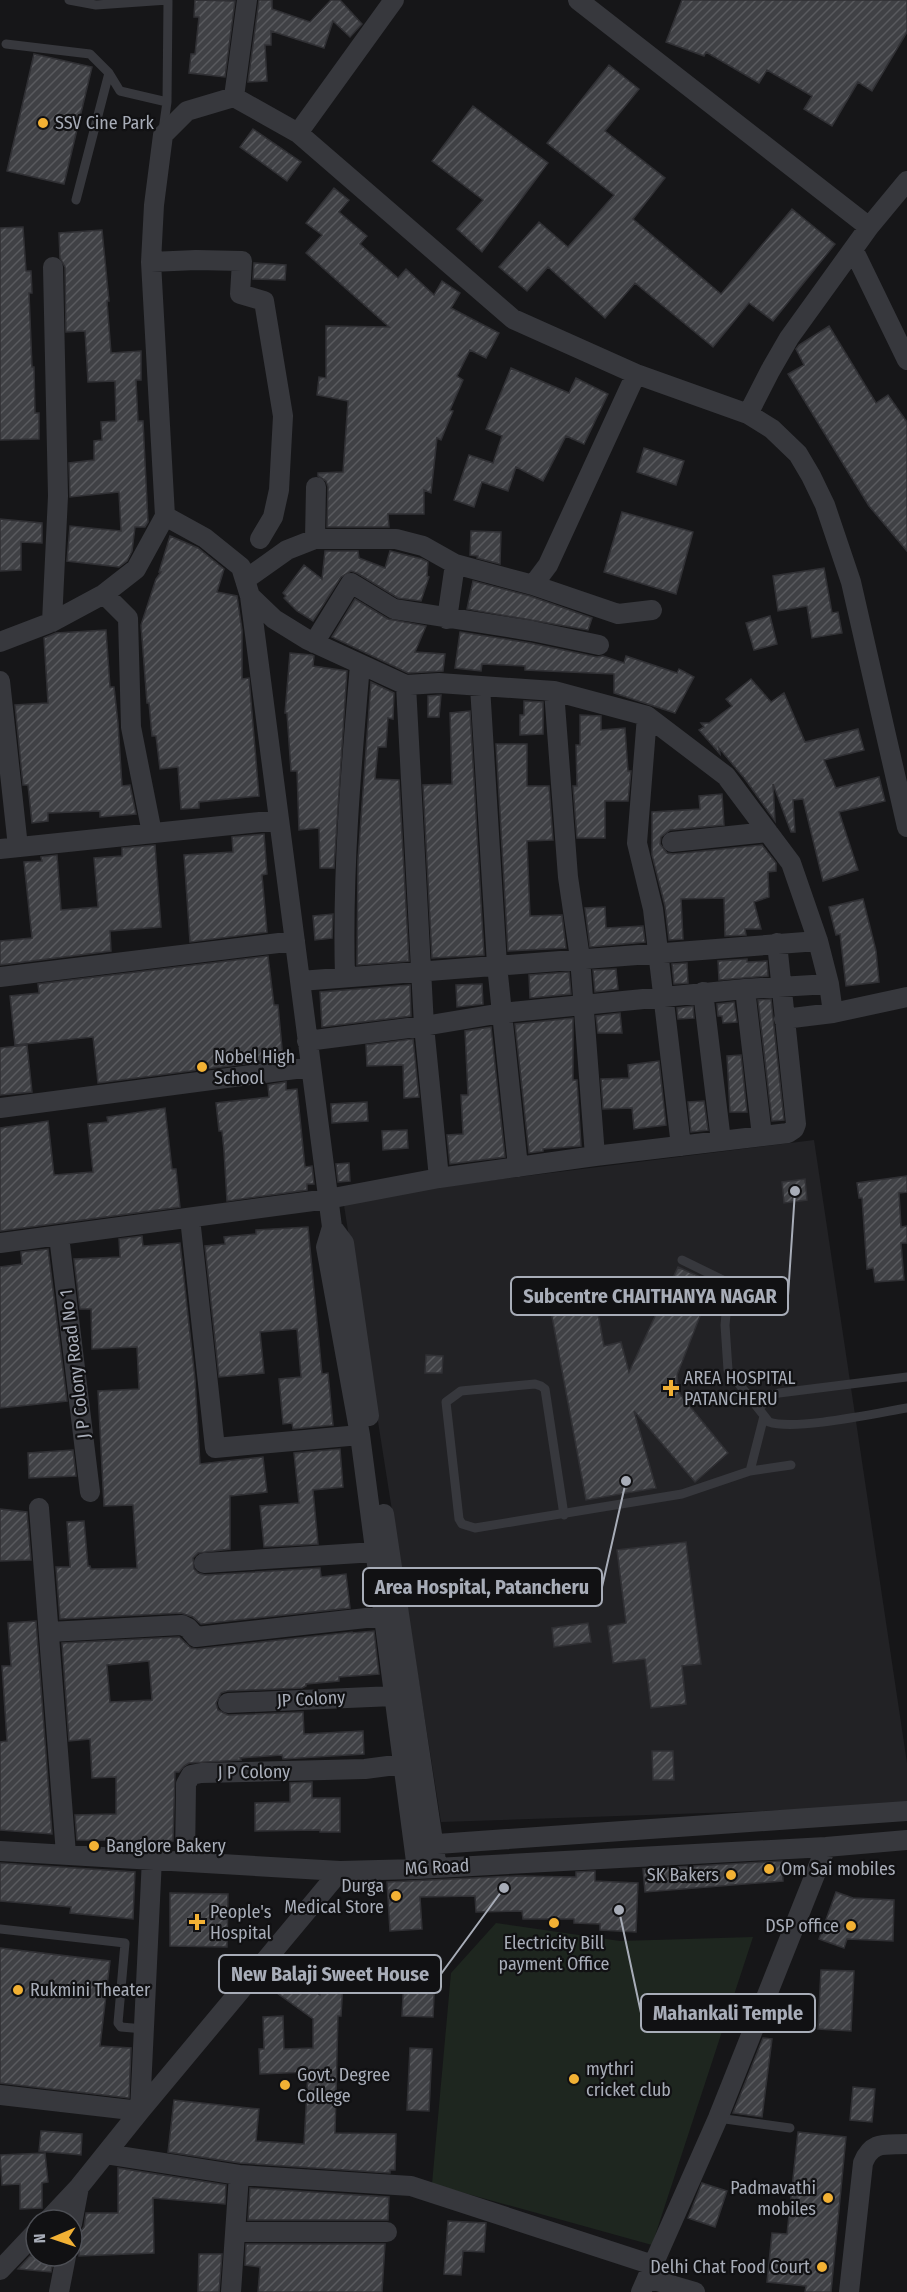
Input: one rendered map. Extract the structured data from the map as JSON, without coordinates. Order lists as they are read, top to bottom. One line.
{"streets":{"street":["J P Colony Road No 1","JP Colony","J P Colony","MG Road"]},"places":{"other":["SSV Cine Park","Nobel High School","Subcentre CHAITHANYA NAGAR","Area Hospital, Patancheru","Banglore Bakery","Om Sai mobiles","SK Bakers","New Balaji Sweet House","Durga Medical Store","Mahankali Temple","Electricity Bill payment Office","DSP office","Rukmini Theater","mythri cricket club","Govt. Degree College","Padmavathi mobiles","Delhi Chat Food Court"],"health":["AREA HOSPITAL PATANCHERU","People's Hospital"]},"north":"left"}
